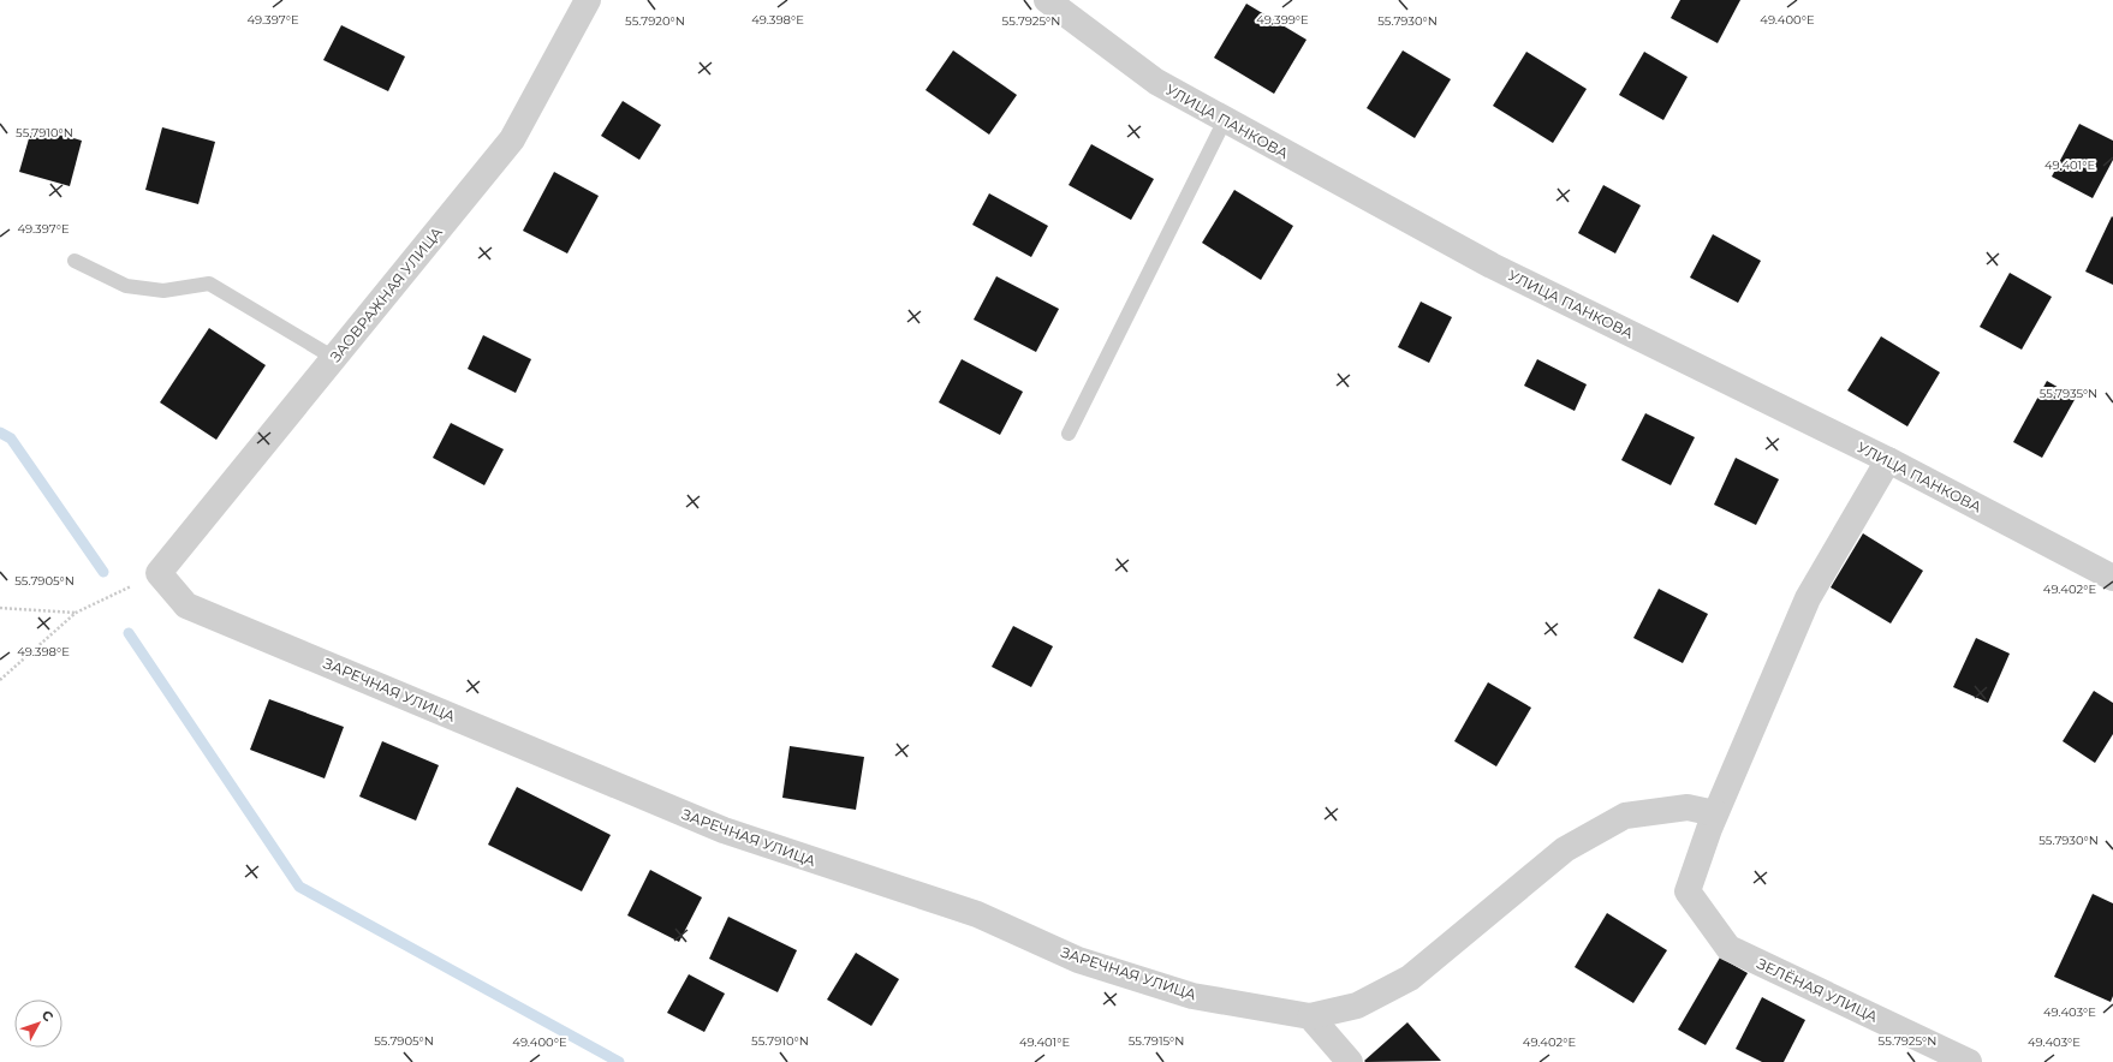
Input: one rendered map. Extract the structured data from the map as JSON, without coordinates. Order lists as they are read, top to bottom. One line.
{"streets":{"street":["УЛИЦА ПАНКОВА","ЗАОВРАЖНАЯ УЛИЦА","ЗАРЕЧНАЯ УЛИЦА","ЗЕЛЁНАЯ УЛИЦА"]},"crossings":[["ЗАОВРАЖНАЯ УЛИЦА","ЗАРЕЧНАЯ УЛИЦА"]],"north":"top right","coordinates":["49.397°E","49.398°E","49.399°E","49.400°E","55.7920°N","55.7925°N","55.7930°N","55.7910°N","49.401°E","55.7935°N","55.7905°N","49.402°E","49.403°E","55.7915°N"]}
